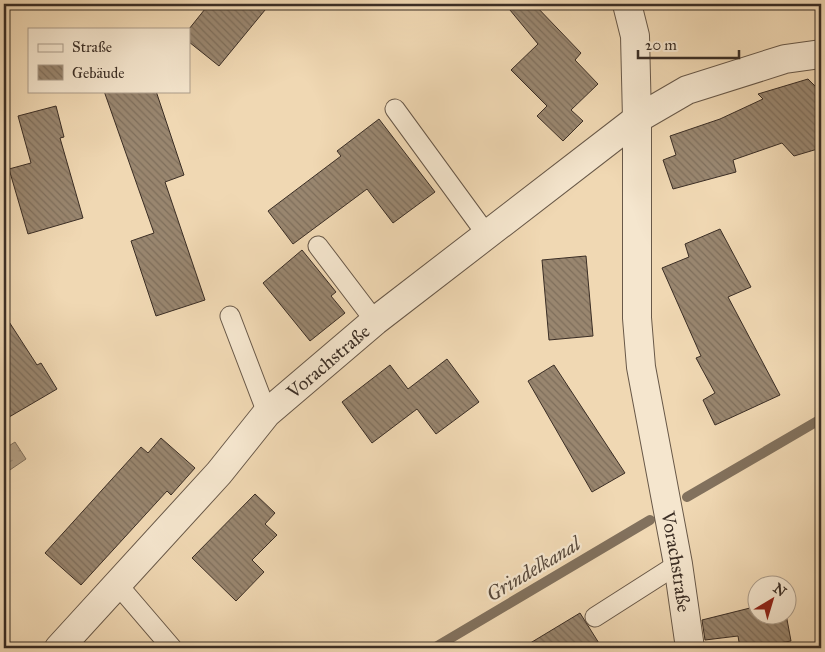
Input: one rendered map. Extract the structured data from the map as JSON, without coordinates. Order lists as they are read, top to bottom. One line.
{"streets":{"street":["Vorachstraße"]},"water":["Grindelkanal"],"legend":["Straße","Gebäude"],"scale_bar":"20 m","north":"top right"}
